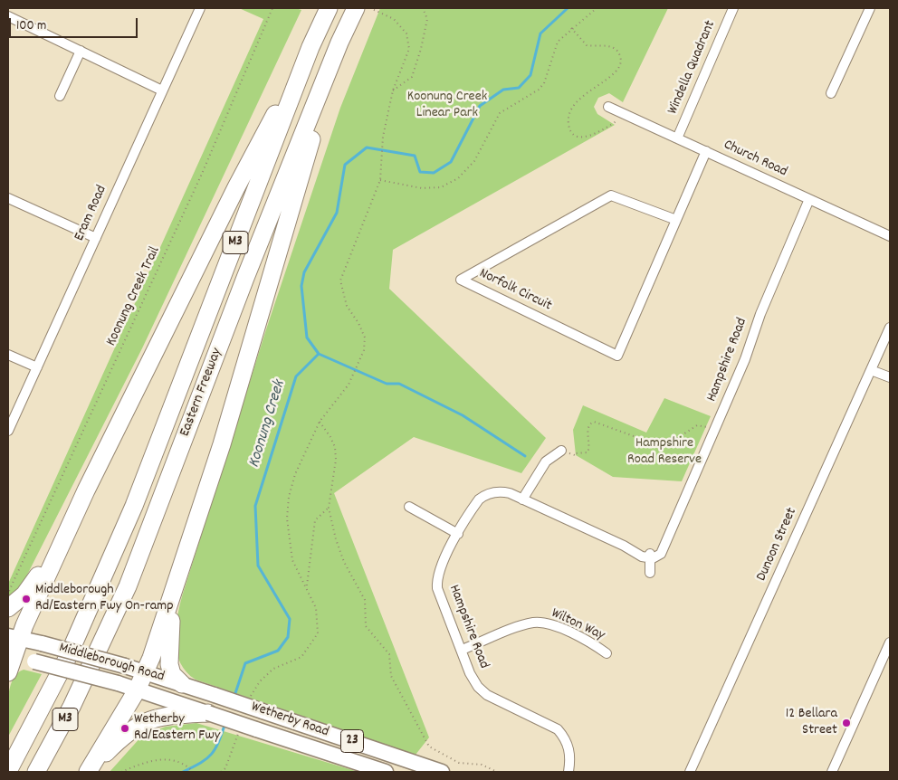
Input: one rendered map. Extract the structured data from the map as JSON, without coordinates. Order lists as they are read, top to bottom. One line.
{"streets":{"highway":["M3","Eastern Freeway"],"main road":["Middleborough Road","Wetherby Road","23"],"street":["Windella Quadrant","Church Road","Eram Road","Norfolk Circuit","Hampshire Road","Dunoon Street","Wilton Way"],"path":["Koonung Creek Trail"]},"crossings":[["Windella Quadrant","Church Road"],["Church Road","Norfolk Circuit"],["Church Road","Hampshire Road"],["Hampshire Road","Wilton Way"],["Middleborough Road","Wetherby Road"]],"water":["Koonung Creek"],"parks":["Koonung Creek Linear Park","Hampshire Road Reserve"],"places":["Middleborough Rd/Eastern Fwy On-ramp","12 Bellara Street","Wetherby Rd/Eastern Fwy"],"scale_bar":"100 m"}
